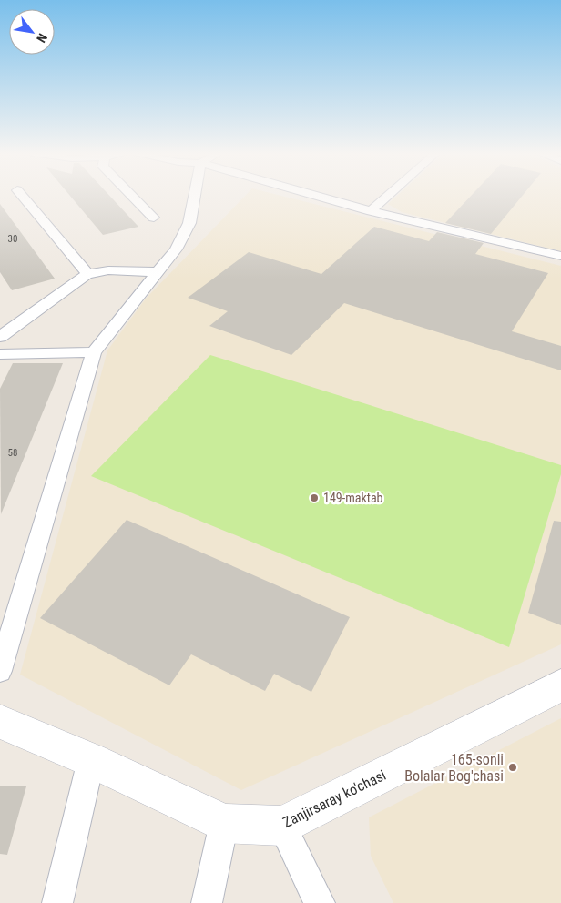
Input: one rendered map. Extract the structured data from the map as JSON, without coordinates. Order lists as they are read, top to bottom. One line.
{"streets":{"street":["Zanjirsaray ko'chasi"]},"places":["149-maktab","165-sonli Bolalar Bog'chasi"],"house_numbers":["30","58"],"north":"bottom right"}
